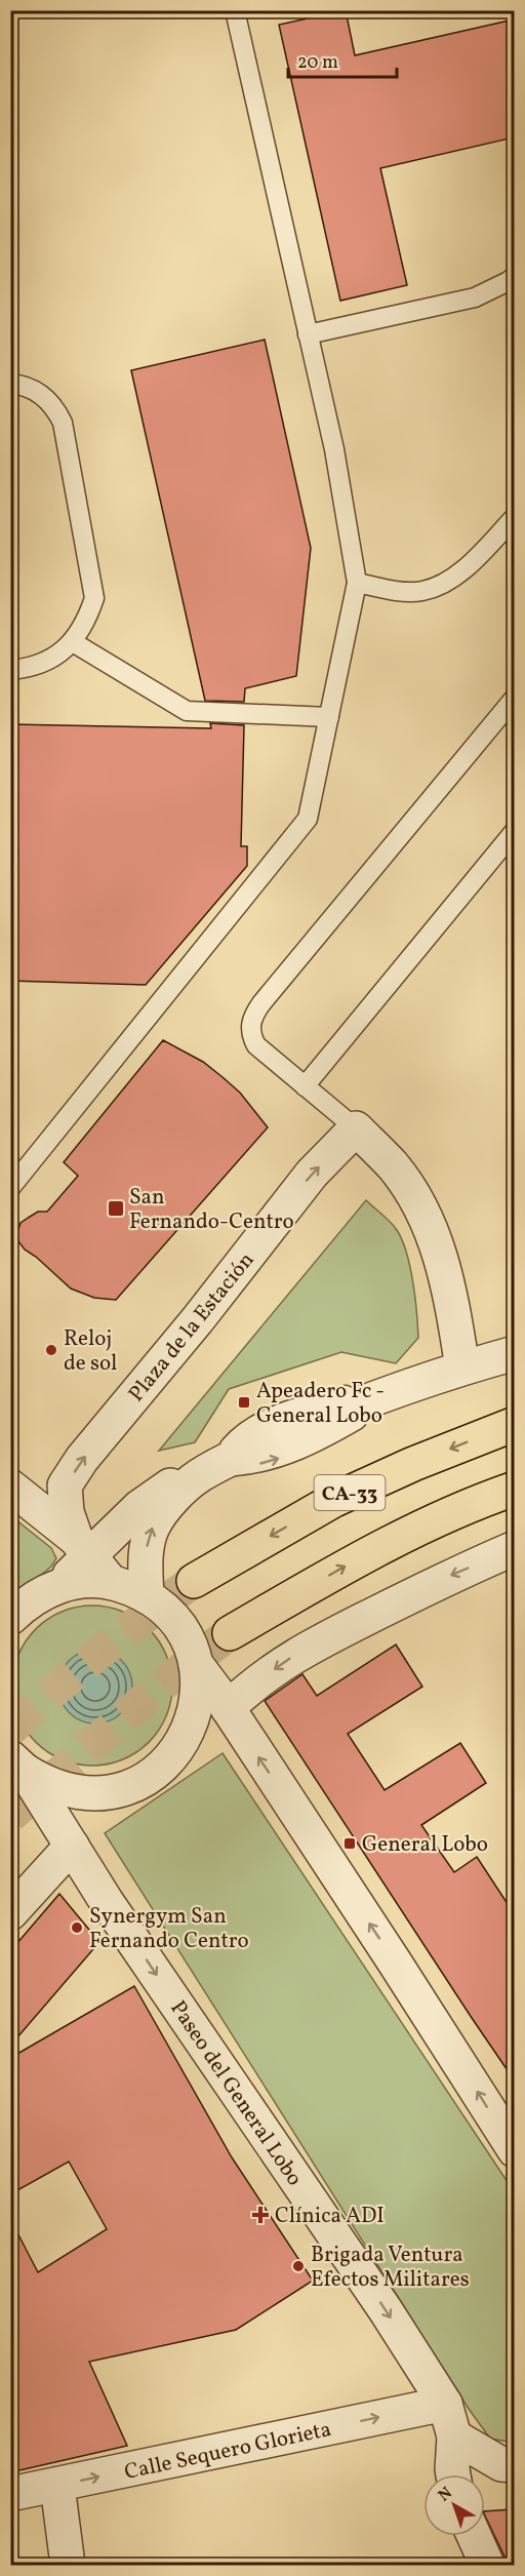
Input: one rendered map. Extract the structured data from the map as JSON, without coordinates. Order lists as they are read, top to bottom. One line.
{"streets":{"highway":["CA-33"],"street":["Plaza de la Estación","Paseo del General Lobo","Calle Sequero Glorieta"]},"crossings":[["Paseo del General Lobo","Calle Sequero Glorieta"]],"one_way":["Calle Sequero Glorieta"],"places":{"transit":["San Fernando-Centro","Apeadero Fc - General Lobo","General Lobo"],"other":["Reloj de sol","Synergym San Fernando Centro","Brigada Ventura Efectos Militares"],"health":["Clínica ADI"]},"scale_bar":"20 m","north":"top left"}
